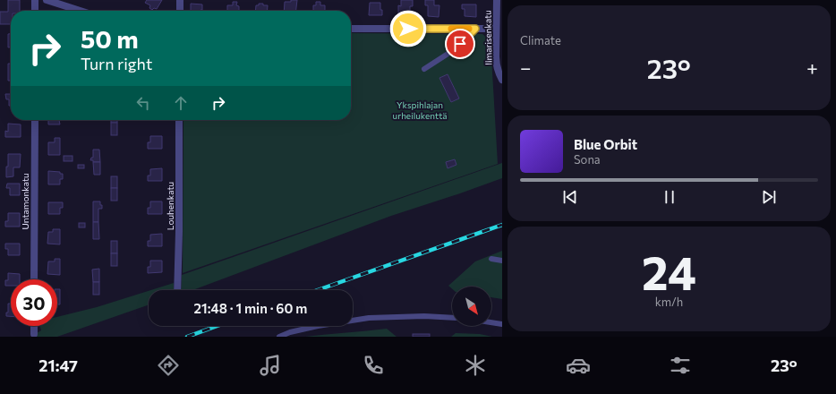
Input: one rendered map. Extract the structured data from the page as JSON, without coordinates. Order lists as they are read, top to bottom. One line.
{"streets":{"street":["Ilmarisenkatu","Untamonkatu","Louhenkatu"]},"parks":["Ykspihlajan urheilukenttä"],"north":"bottom right","page":{"tile":["Climate",["24","km/h"]],"turn":["50 m","Turn right"],"heat":["−","23°","+"],"song":["Blue Orbit","Sona"],"limit":"30","trip":"21:48 · 1 min · 60 m","tabs":["21:47","23°"]}}
